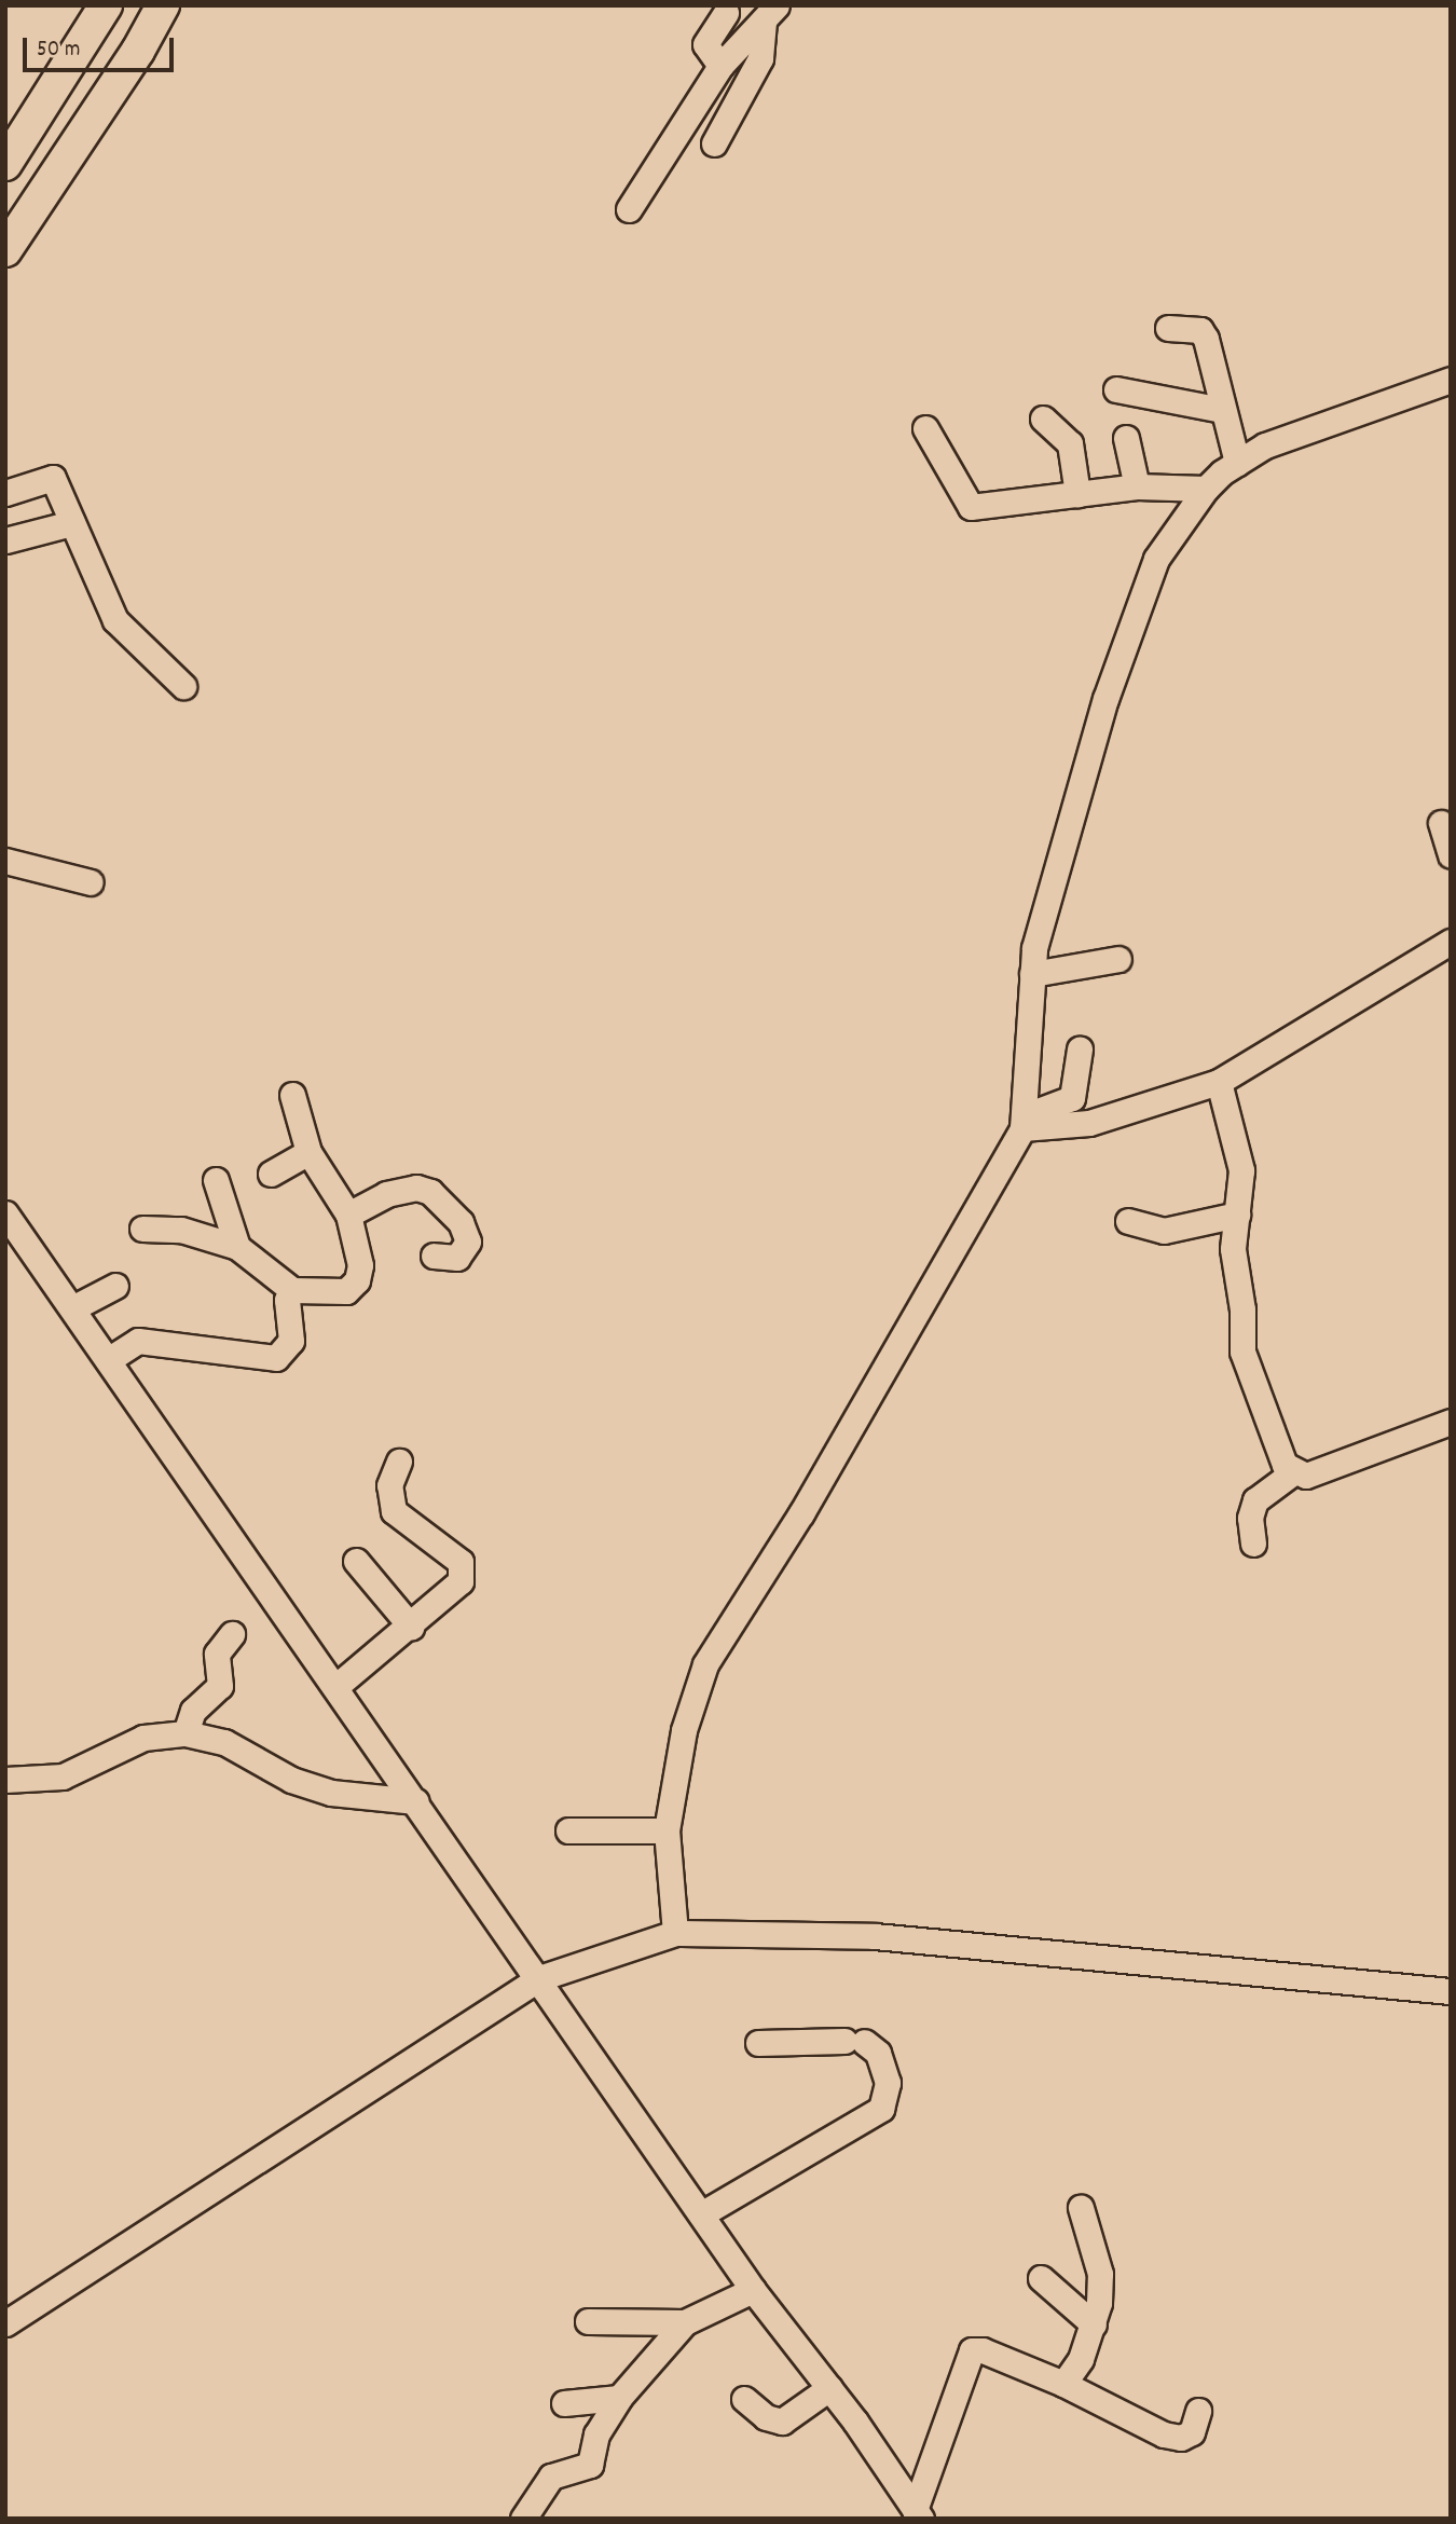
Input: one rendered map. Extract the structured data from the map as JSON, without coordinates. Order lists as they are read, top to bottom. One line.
{"scale_bar":"50 m"}
